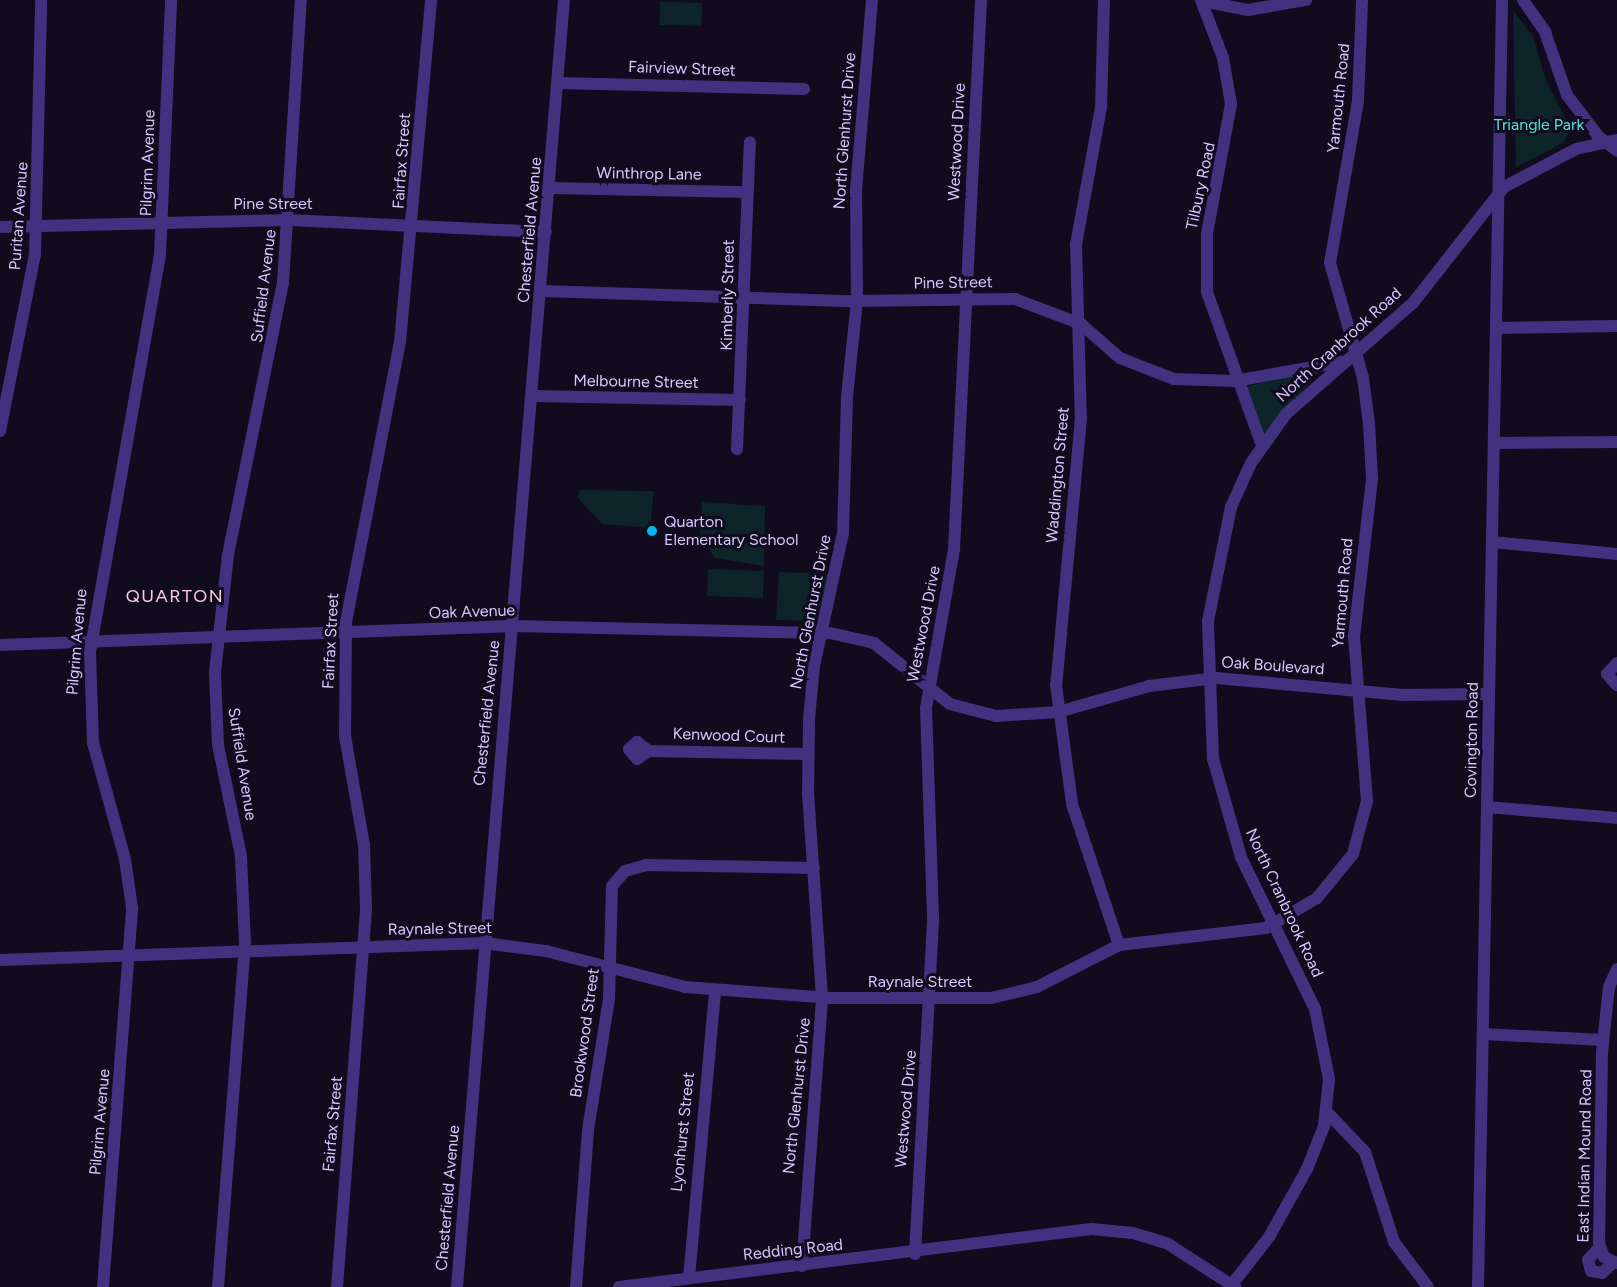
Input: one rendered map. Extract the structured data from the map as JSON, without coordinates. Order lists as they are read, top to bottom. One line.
{"streets":{"street":["Fairview Street","Yarmouth Road","North Glenhurst Drive","Westwood Drive","Fairfax Street","Pilgrim Avenue","Winthrop Lane","Tilbury Road","Pine Street","Puritan Avenue","Chesterfield Avenue","Suffield Avenue","Kimberly Street","North Cranbrook Road","Melbourne Street","Waddington Street","Oak Avenue","Oak Boulevard","Kenwood Court","Covington Road","Raynale Street","Brookwood Street","Lyonhurst Street","East Indian Mound Road","Redding Road"]},"crossings":[["Fairview Street","Chesterfield Avenue"],["Yarmouth Road","North Cranbrook Road"],["Yarmouth Road","Waddington Street"],["Yarmouth Road","Oak Boulevard"],["Yarmouth Road","Raynale Street"],["North Glenhurst Drive","Pine Street"],["North Glenhurst Drive","Oak Avenue"],["North Glenhurst Drive","Kenwood Court"],["North Glenhurst Drive","Raynale Street"],["North Glenhurst Drive","Brookwood Street"],["North Glenhurst Drive","Redding Road"],["Westwood Drive","Pine Street"],["Westwood Drive","Oak Avenue"],["Westwood Drive","Oak Boulevard"],["Westwood Drive","Raynale Street"],["Westwood Drive","Redding Road"],["Fairfax Street","Pine Street"],["Fairfax Street","Oak Avenue"],["Fairfax Street","Raynale Street"],["Pilgrim Avenue","Pine Street"],["Pilgrim Avenue","Oak Avenue"],["Pilgrim Avenue","Raynale Street"],["Winthrop Lane","Chesterfield Avenue"],["Winthrop Lane","Kimberly Street"],["Tilbury Road","Pine Street"],["Tilbury Road","North Cranbrook Road"],["Pine Street","Puritan Avenue"],["Pine Street","Chesterfield Avenue"],["Pine Street","Suffield Avenue"],["Pine Street","Kimberly Street"],["Pine Street","North Cranbrook Road"],["Pine Street","Waddington Street"],["Chesterfield Avenue","Melbourne Street"],["Chesterfield Avenue","Oak Avenue"],["Chesterfield Avenue","Raynale Street"],["Suffield Avenue","Oak Avenue"],["Suffield Avenue","Raynale Street"],["Kimberly Street","Melbourne Street"],["North Cranbrook Road","Oak Boulevard"],["North Cranbrook Road","Covington Road"],["North Cranbrook Road","Redding Road"],["Waddington Street","Oak Boulevard"],["Oak Avenue","Oak Boulevard"],["Oak Boulevard","Covington Road"],["Raynale Street","Brookwood Street"],["Raynale Street","Lyonhurst Street"],["Lyonhurst Street","Redding Road"]],"districts":["QUARTON"],"parks":["Triangle Park"],"places":["Quarton Elementary School"]}
